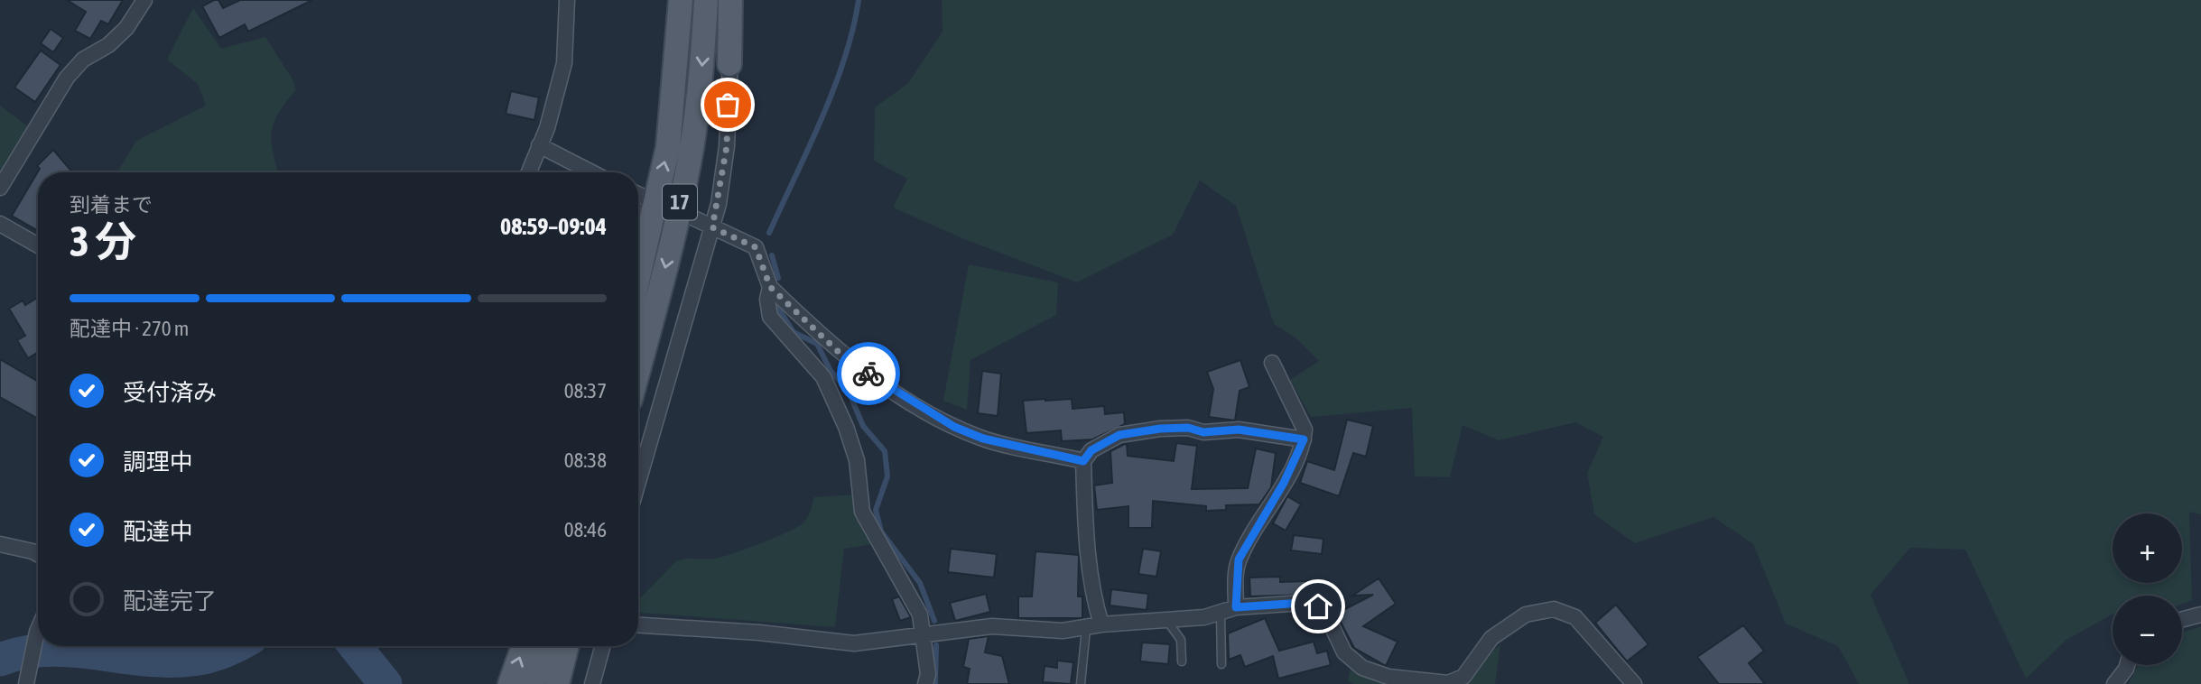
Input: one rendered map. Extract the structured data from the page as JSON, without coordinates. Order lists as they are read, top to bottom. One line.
{"streets":{"main road":["17"]},"page":{"heading":["3 分","到着まで","08:59–09:04"],"bar":"配達中 · 270 m","list":[["受付済み","08:37"],["調理中","08:38"],["配達中","08:46"],"配達完了"],"map_buttons":["+","−"]}}
